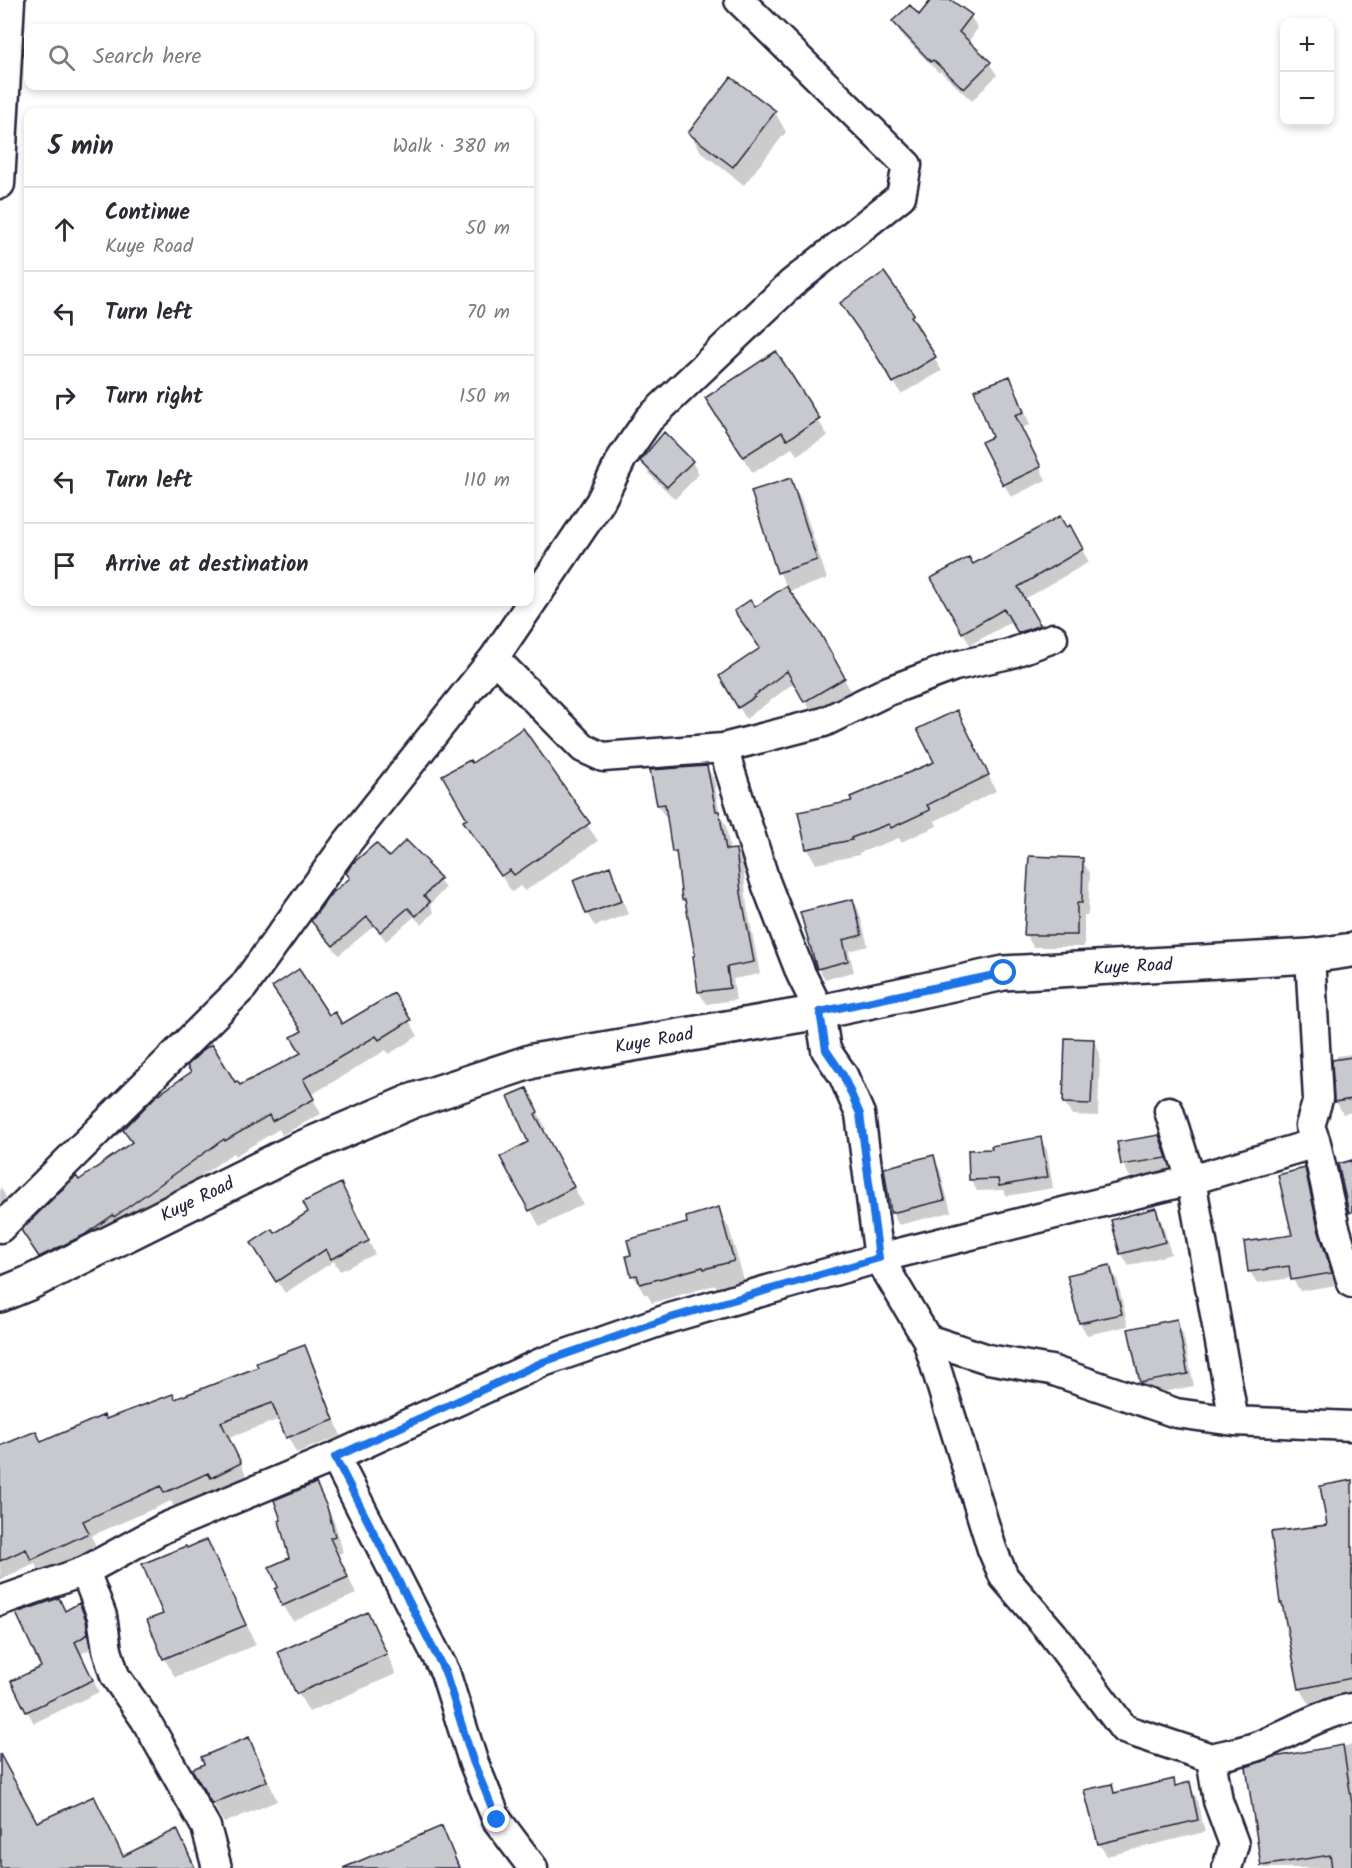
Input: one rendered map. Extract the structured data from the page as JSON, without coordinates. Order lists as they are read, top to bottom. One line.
{"streets":{"street":["Kuye Road"]},"page":{"map_buttons":["+","−"],"search":"Search here","heading":["5 min","Walk · 380 m"],"list":[["Continue","Kuye Road","50 m"],["Turn left","70 m"],["Turn right","150 m"],["Turn left","110 m"],"Arrive at destination"]}}
